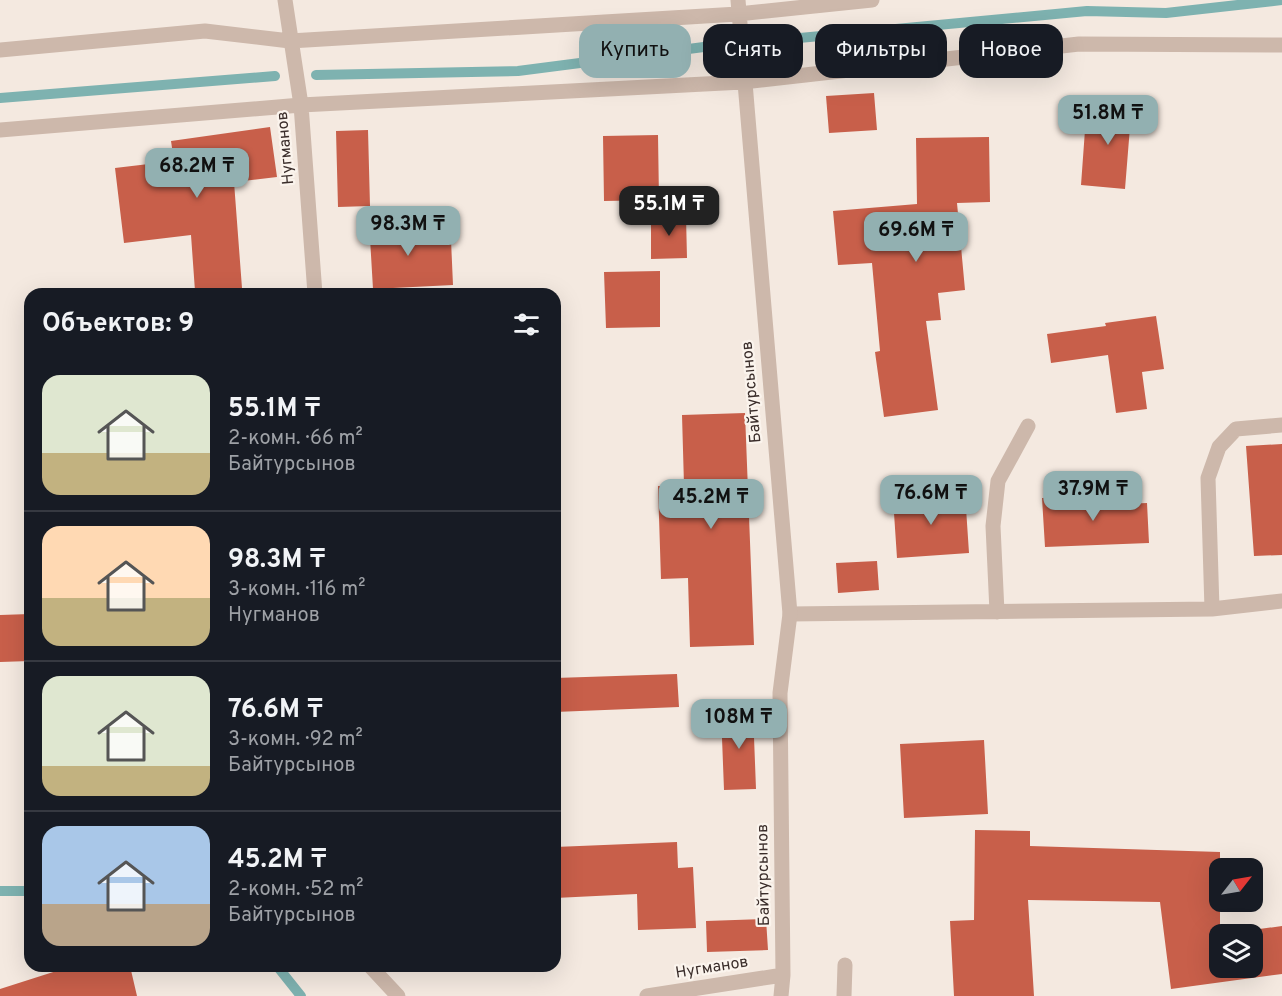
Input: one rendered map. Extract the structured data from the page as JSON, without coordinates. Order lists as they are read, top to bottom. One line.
{"streets":{"street":["Нугманов","Байтурсынов"]},"crossings":[["Нугманов","Байтурсынов"]],"north":"top right","page":{"chip":["Купить","Снять","Фильтры","Новое"],"price":["51.8M ₸","68.2M ₸","55.1M ₸","98.3M ₸","69.6M ₸","37.9M ₸","76.6M ₸","45.2M ₸","108M ₸"],"heading":"Объектов: 9","list":[{"name":"55.1M ₸","note":"2-комн. · 66 m² · Байтурсынов"},{"name":"98.3M ₸","note":"3-комн. · 116 m² · Нугманов"},{"name":"76.6M ₸","note":"3-комн. · 92 m² · Байтурсынов"},{"name":"45.2M ₸","note":"2-комн. · 52 m² · Байтурсынов"}]}}
